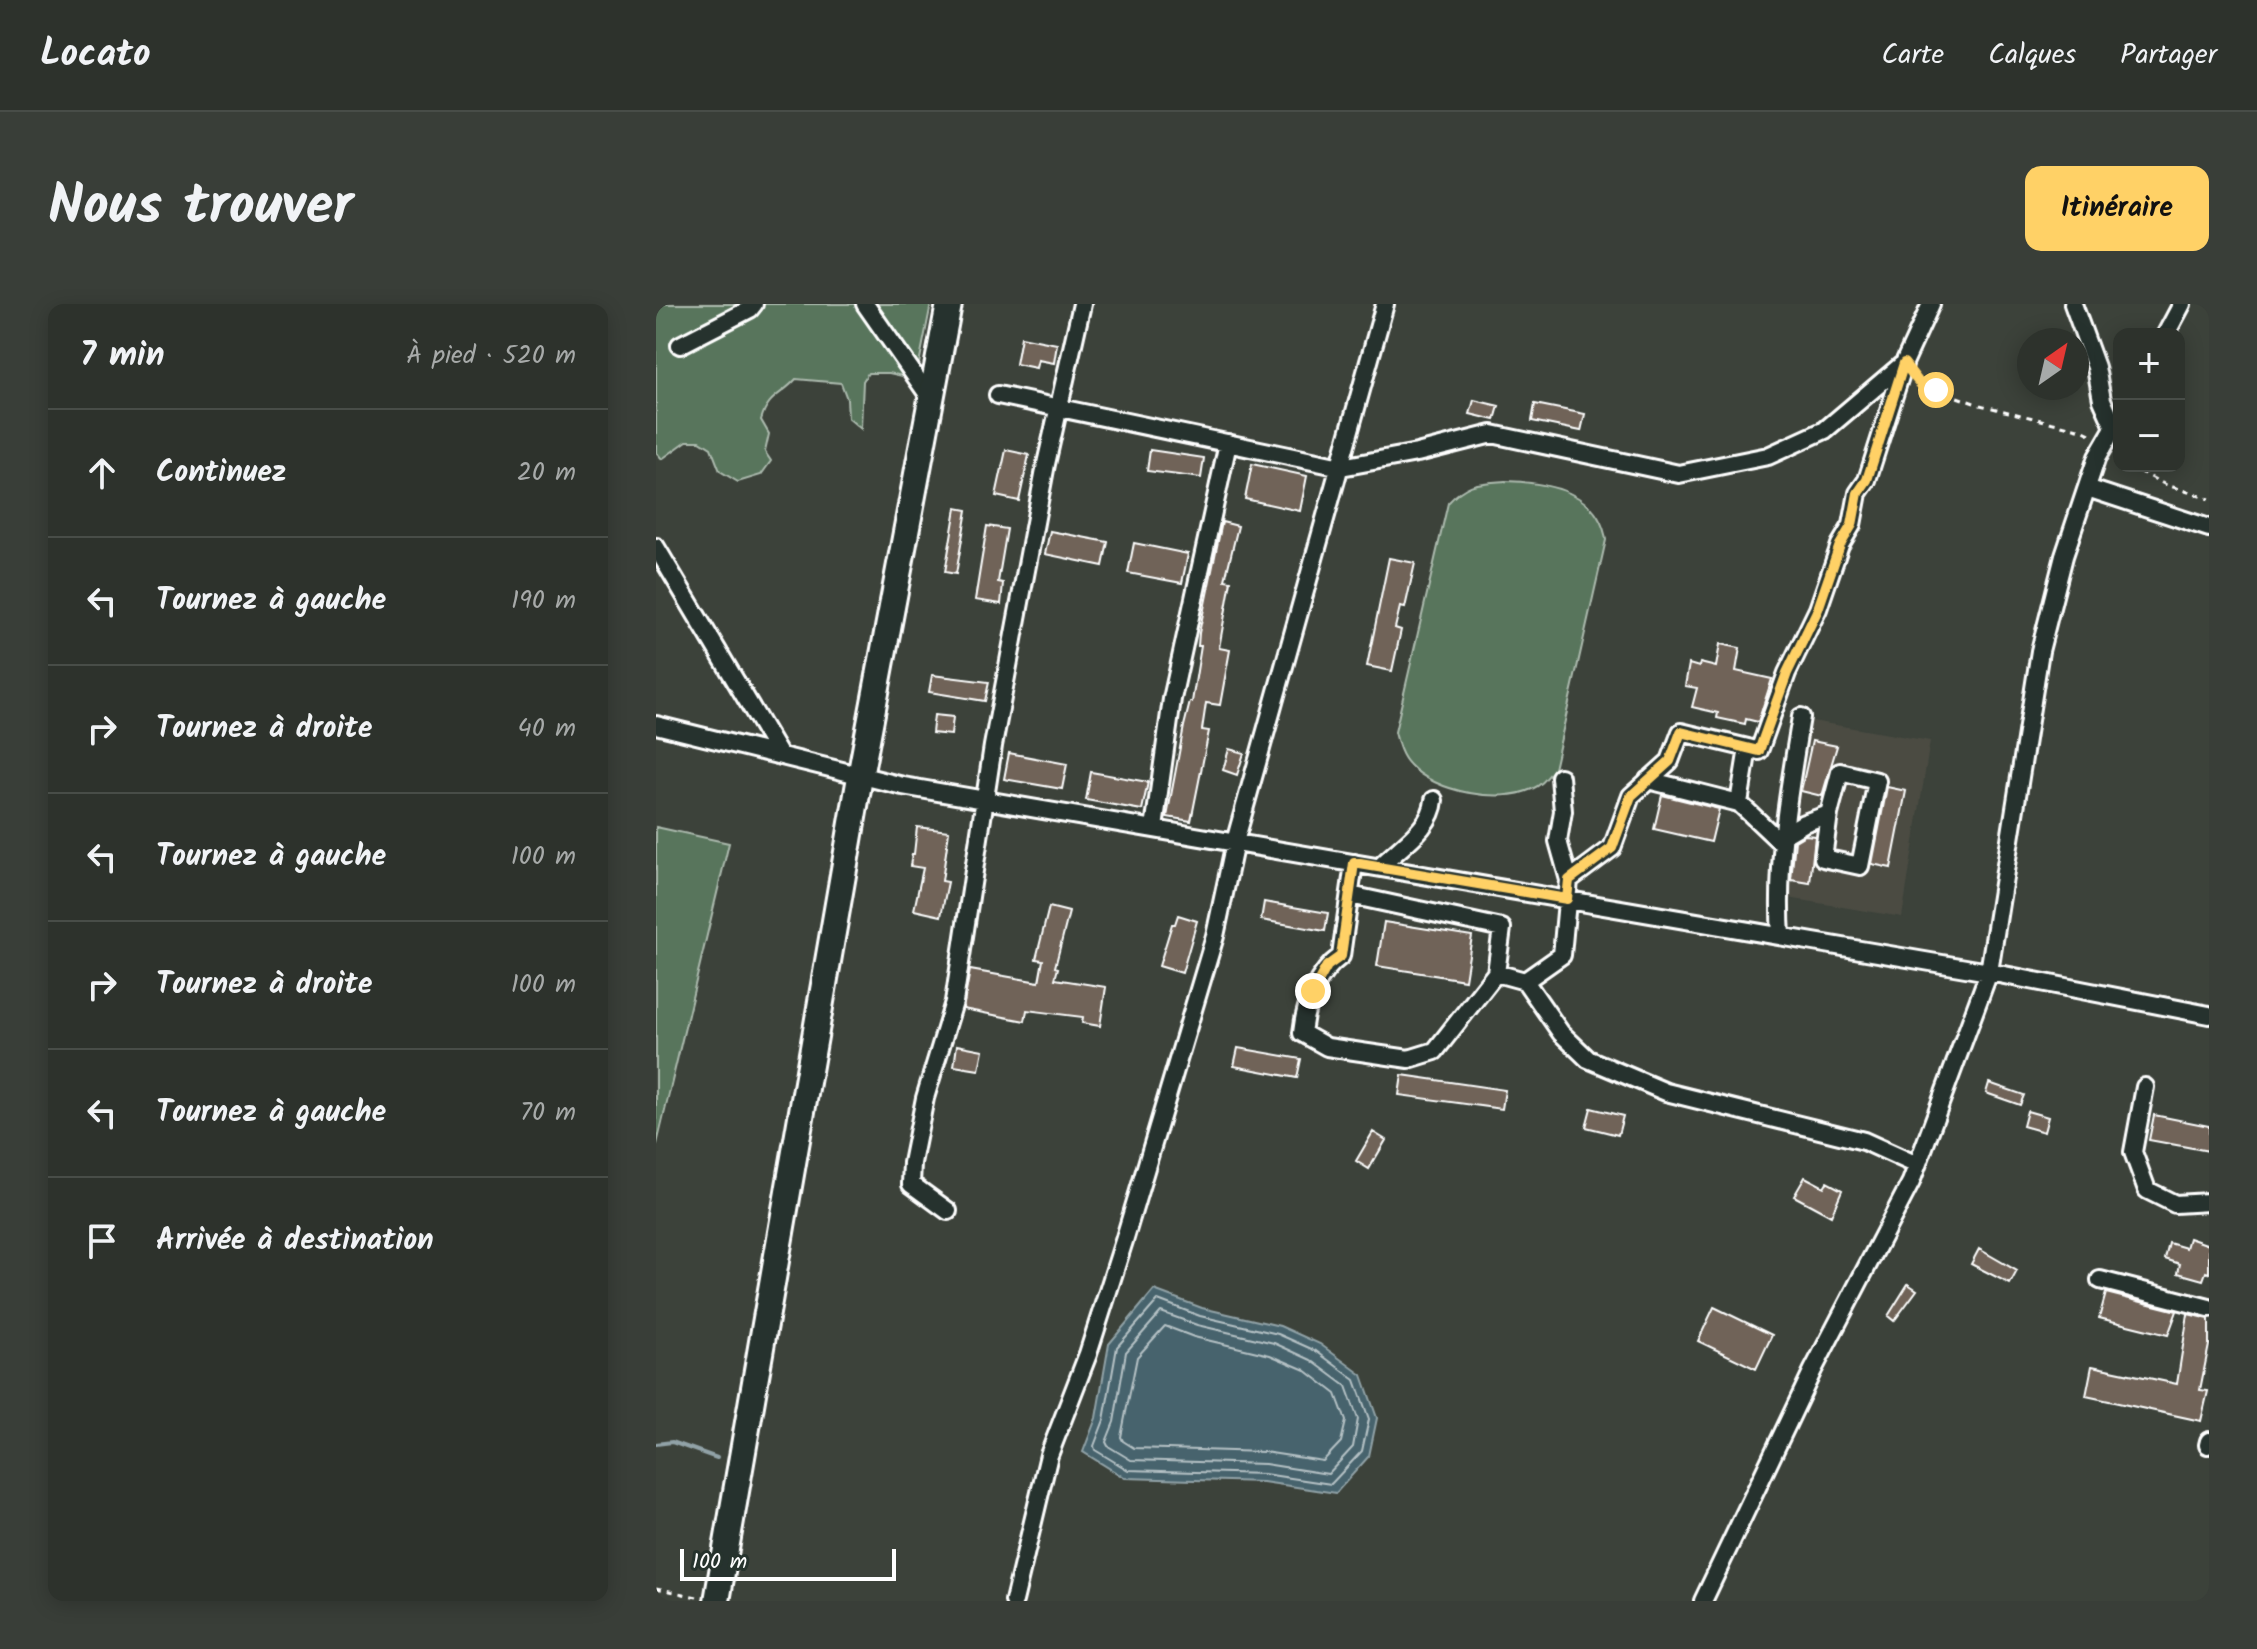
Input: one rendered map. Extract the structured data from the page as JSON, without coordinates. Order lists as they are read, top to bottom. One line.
{"scale_bar":"100 m","north":"top right","page":{"header":"Locato","nav":["Carte","Calques","Partager"],"title":"Nous trouver","buttons":"Itinéraire","heading":["7 min","À pied · 520 m"],"map_buttons":["+","−"],"list":[["Continuez","20 m"],["Tournez à gauche","190 m"],["Tournez à droite","40 m"],["Tournez à gauche","100 m"],["Tournez à droite","100 m"],["Tournez à gauche","70 m"],"Arrivée à destination"],"scale":"100 m"}}
